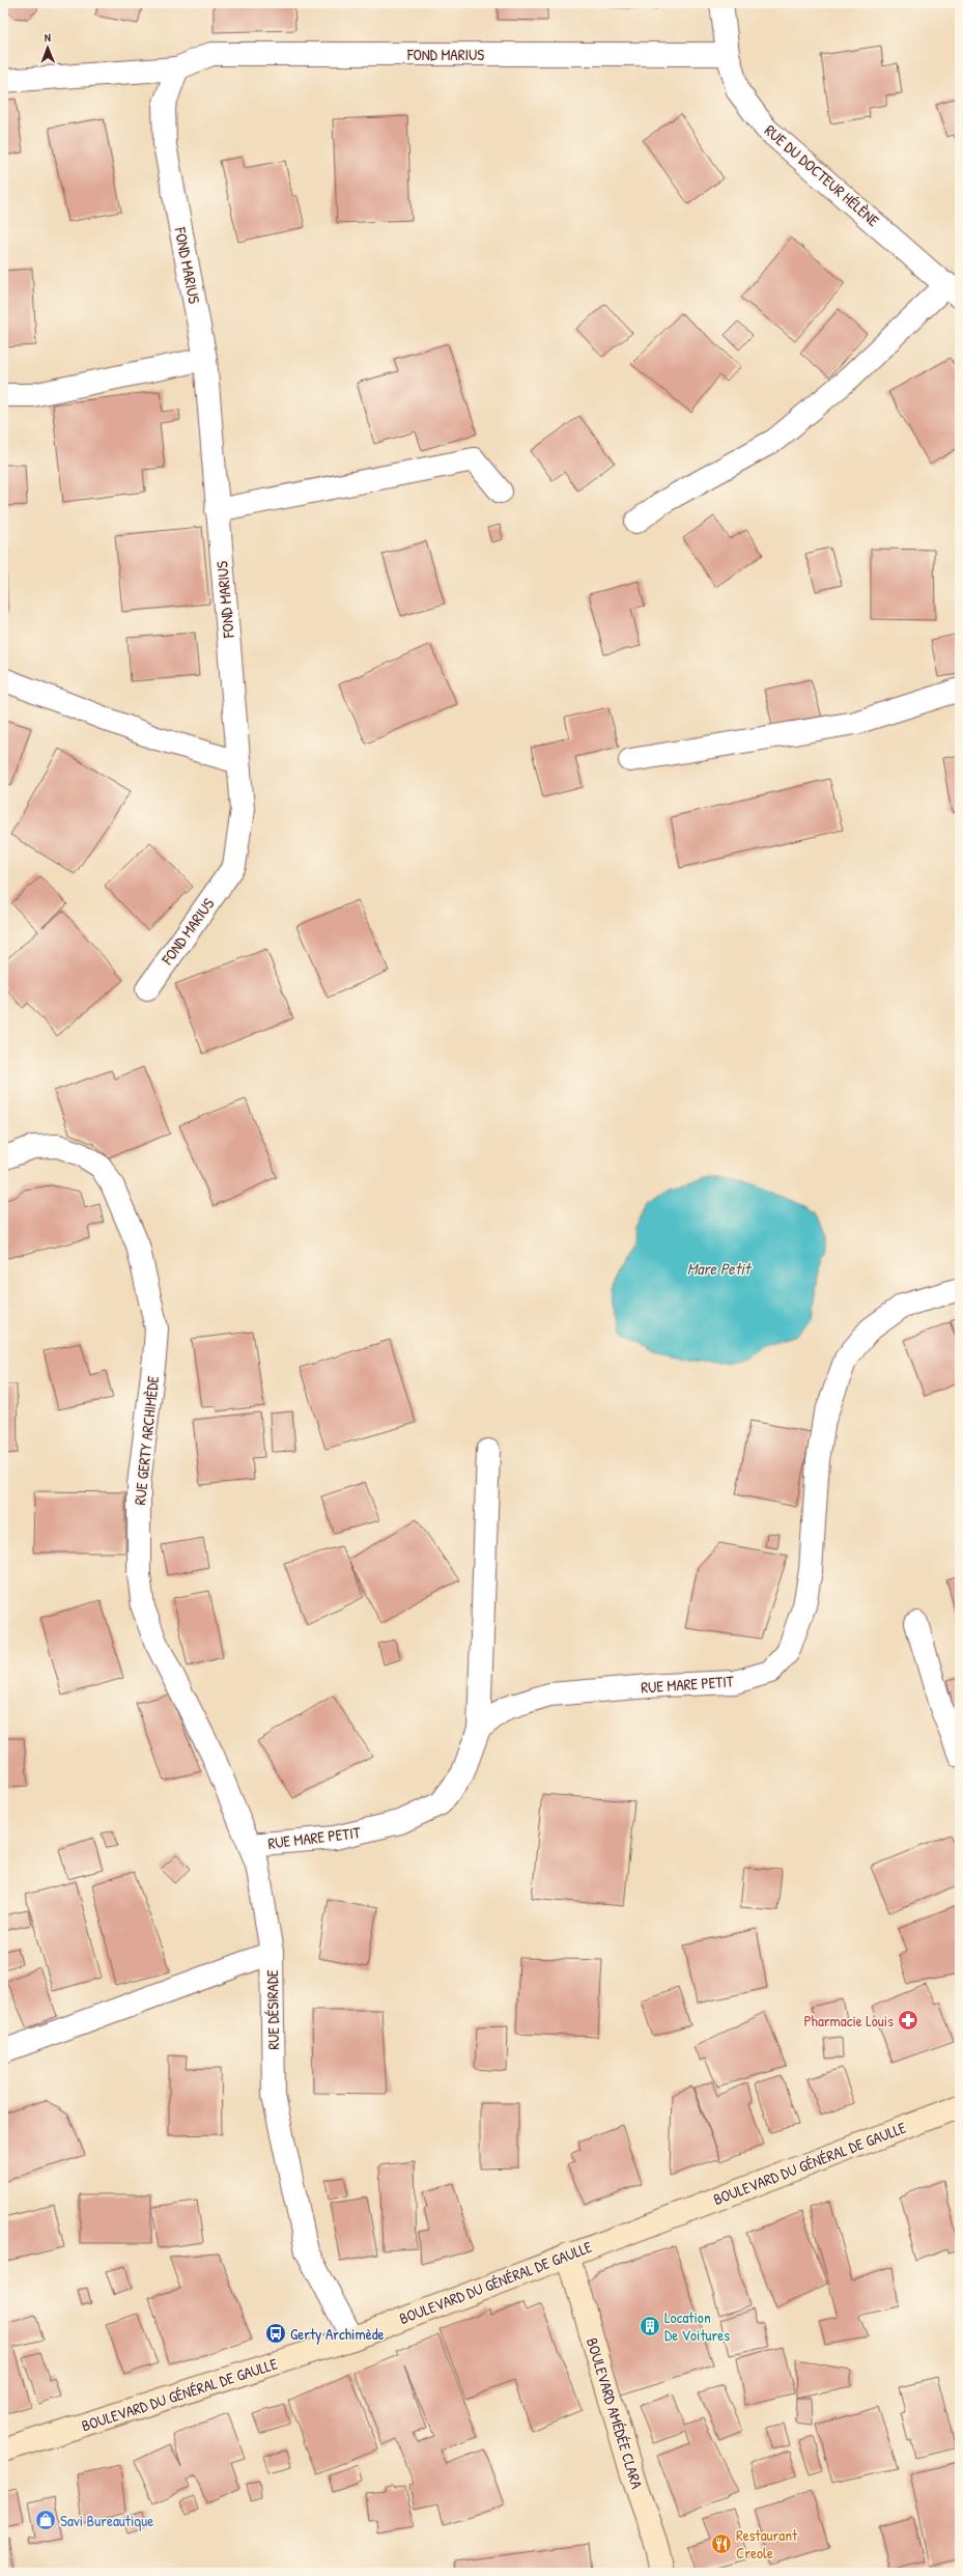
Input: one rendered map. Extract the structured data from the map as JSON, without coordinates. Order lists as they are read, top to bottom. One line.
{"streets":{"main road":["BOULEVARD DU GÉNÉRAL DE GAULLE","BOULEVARD AMÉDÉE CLARA"],"street":["FOND MARIUS","RUE DU DOCTEUR HÉLÈNE","RUE GERTY ARCHIMÈDE","RUE MARE PETIT","RUE DÉSIRADE"]},"crossings":[["FOND MARIUS","RUE DU DOCTEUR HÉLÈNE"],["RUE GERTY ARCHIMÈDE","RUE MARE PETIT"],["RUE GERTY ARCHIMÈDE","RUE DÉSIRADE"],["RUE DÉSIRADE","BOULEVARD DU GÉNÉRAL DE GAULLE"],["BOULEVARD DU GÉNÉRAL DE GAULLE","BOULEVARD AMÉDÉE CLARA"]],"water":["Mare Petit"],"places":{"pharmacy":["Pharmacie Louis"],"building":["Location De Voitures"],"bus stop":["Gerty Archimède"],"shop":["Savi Bureautique"],"restaurant":["Restaurant Creole"]},"north":"top"}
